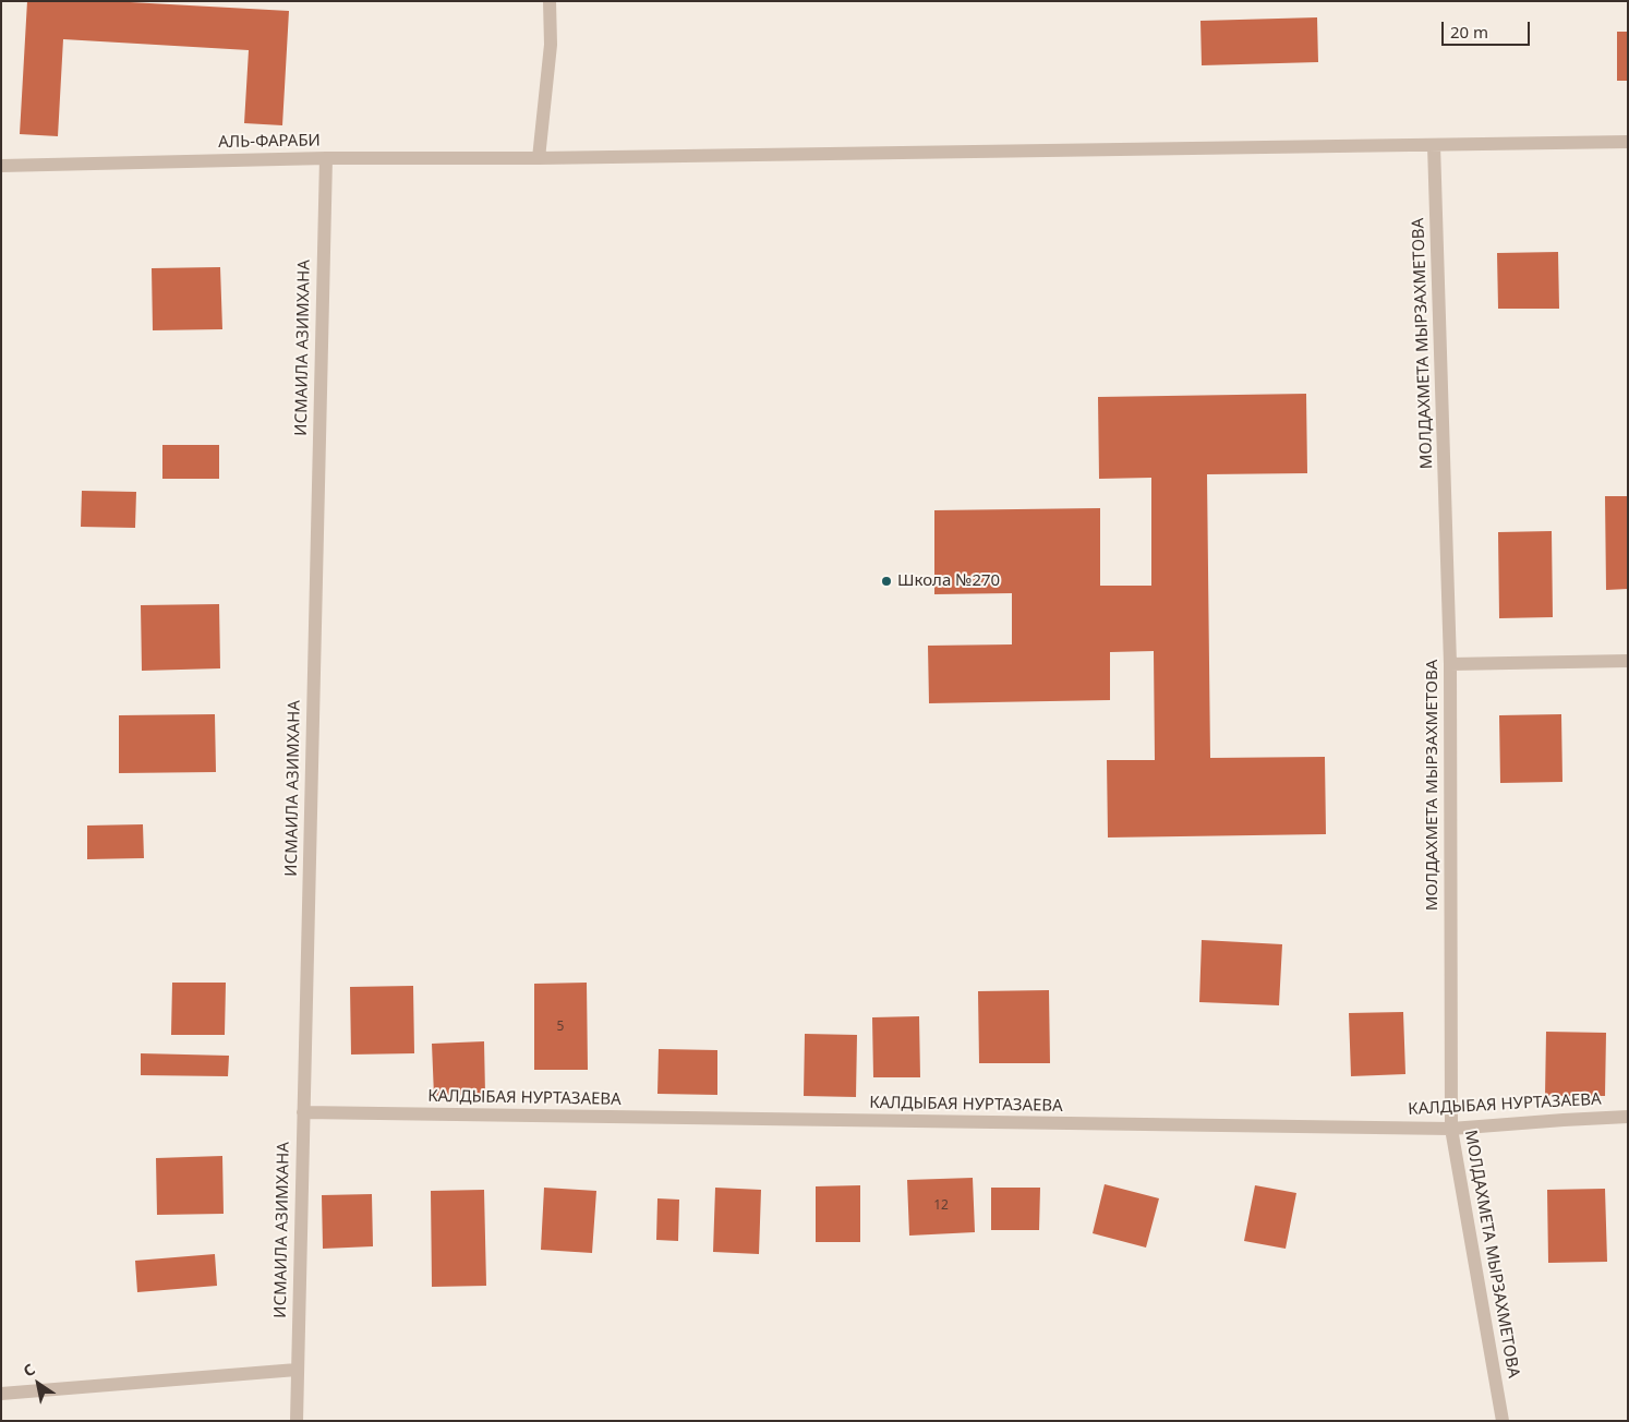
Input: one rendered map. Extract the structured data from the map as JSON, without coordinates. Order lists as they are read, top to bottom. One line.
{"streets":{"street":["АЛЬ-ФАРАБИ","МОЛДАХМЕТА МЫРЗАХМЕТОВА","ИСМАИЛА АЗИМХАНА","КАЛДЫБАЯ НУРТАЗАЕВА"]},"crossings":[["АЛЬ-ФАРАБИ","МОЛДАХМЕТА МЫРЗАХМЕТОВА"],["АЛЬ-ФАРАБИ","ИСМАИЛА АЗИМХАНА"],["МОЛДАХМЕТА МЫРЗАХМЕТОВА","КАЛДЫБАЯ НУРТАЗАЕВА"],["ИСМАИЛА АЗИМХАНА","КАЛДЫБАЯ НУРТАЗАЕВА"]],"places":["Школа №270"],"house_numbers":["5","12"],"scale_bar":"20 m","north":"top left"}
